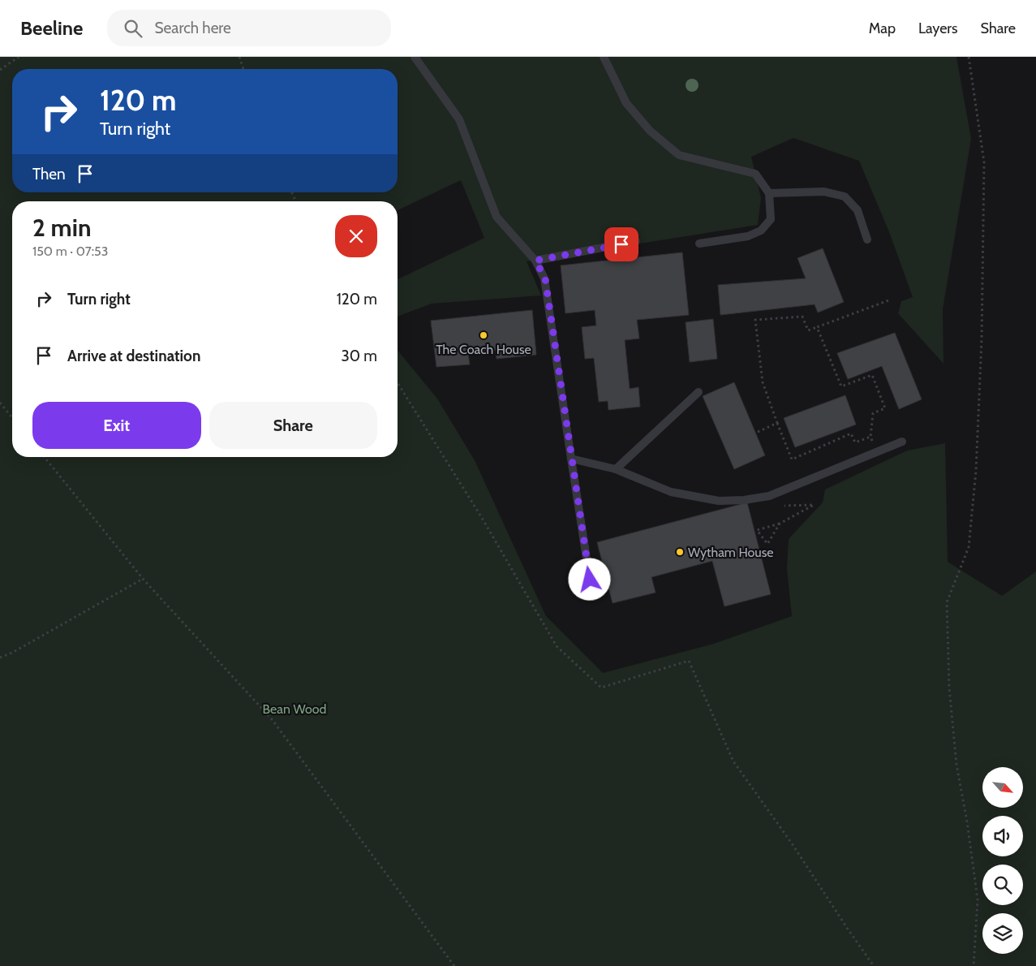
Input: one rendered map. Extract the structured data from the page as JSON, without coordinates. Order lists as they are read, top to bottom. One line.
{"parks":["Bean Wood"],"places":["The Coach House","Wytham House"],"north":"bottom right","page":{"header":"Beeline","search":"Search here","nav":["Map","Layers","Share"],"turn":["120 m","Turn right"],"then":"Then","heading":["2 min","150 m · 07:53"],"list":[{"name":"Turn right","value":"120 m"},{"name":"Arrive at destination","value":"30 m"}],"buttons":["Exit","Share"]}}
